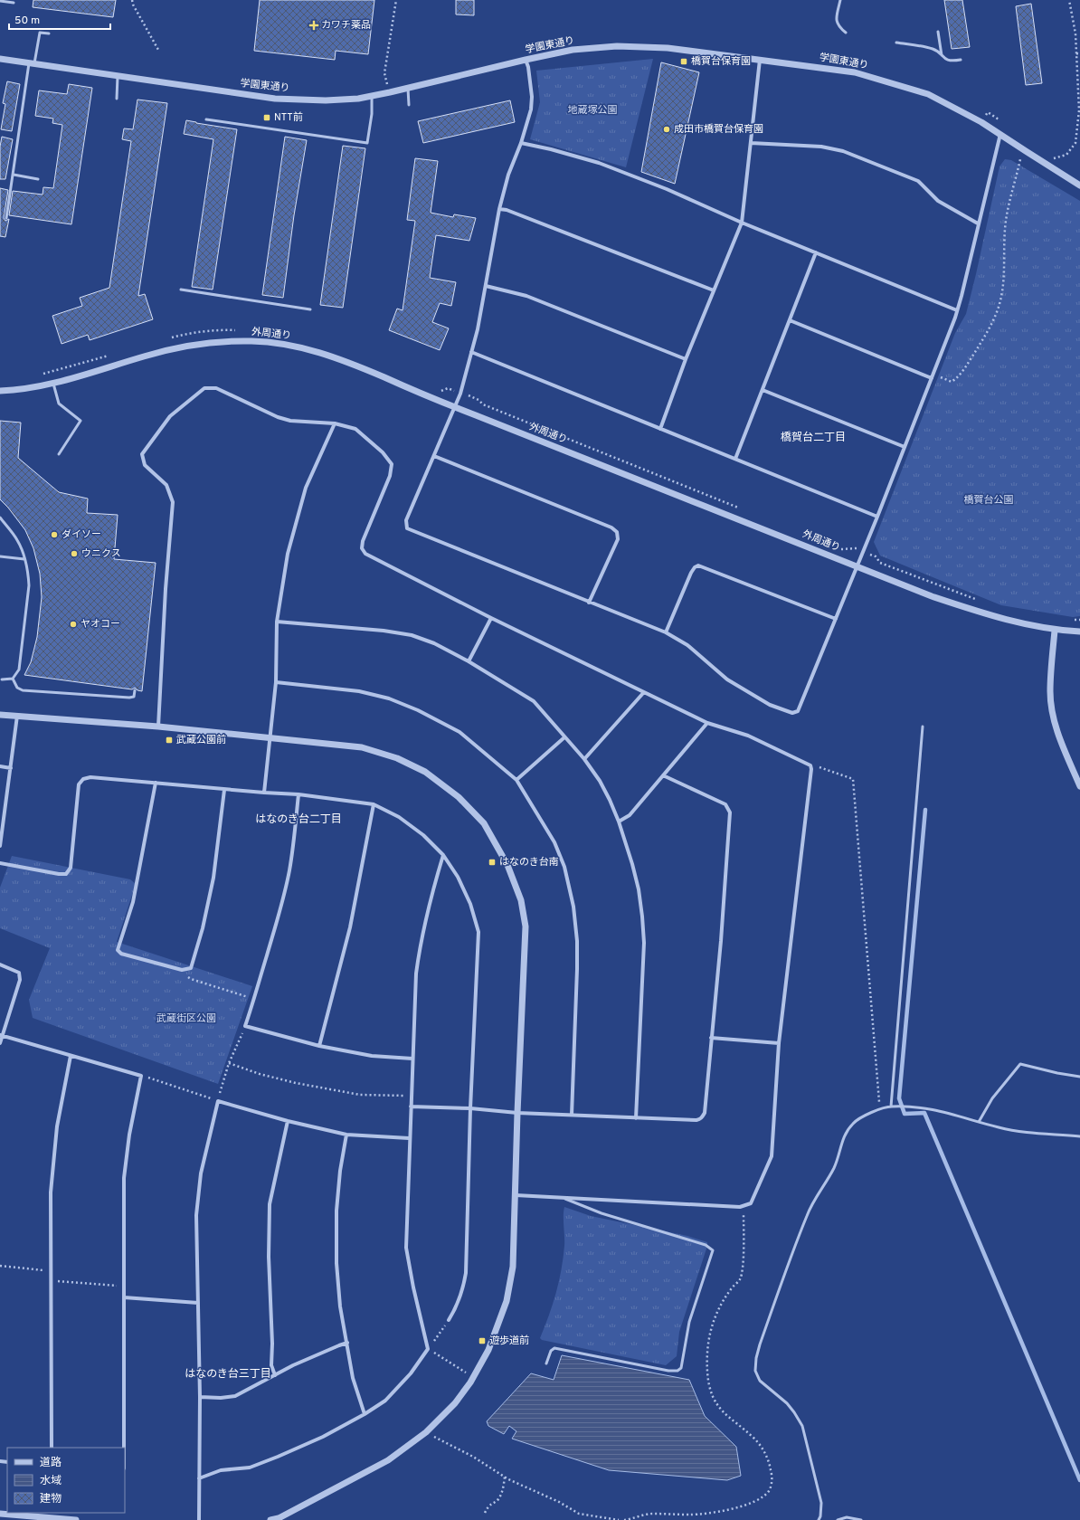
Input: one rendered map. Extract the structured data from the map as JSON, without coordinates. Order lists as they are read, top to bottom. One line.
{"streets":{"street":["学園東通り","外周通り"]},"districts":["橋賀台二丁目","はなのき台二丁目","はなのき台三丁目"],"parks":["地蔵塚公園","橋賀台公園","武蔵街区公園"],"places":{"health":["カワチ薬品"],"transit":["橋賀台保育園","NTT前","武蔵公園前","はなのき台南","遊歩道前"],"other":["成田市橋賀台保育園","ダイソー","ウニクス","ヤオコー"]},"legend":["道路","水域","建物"],"scale_bar":"50 m"}
